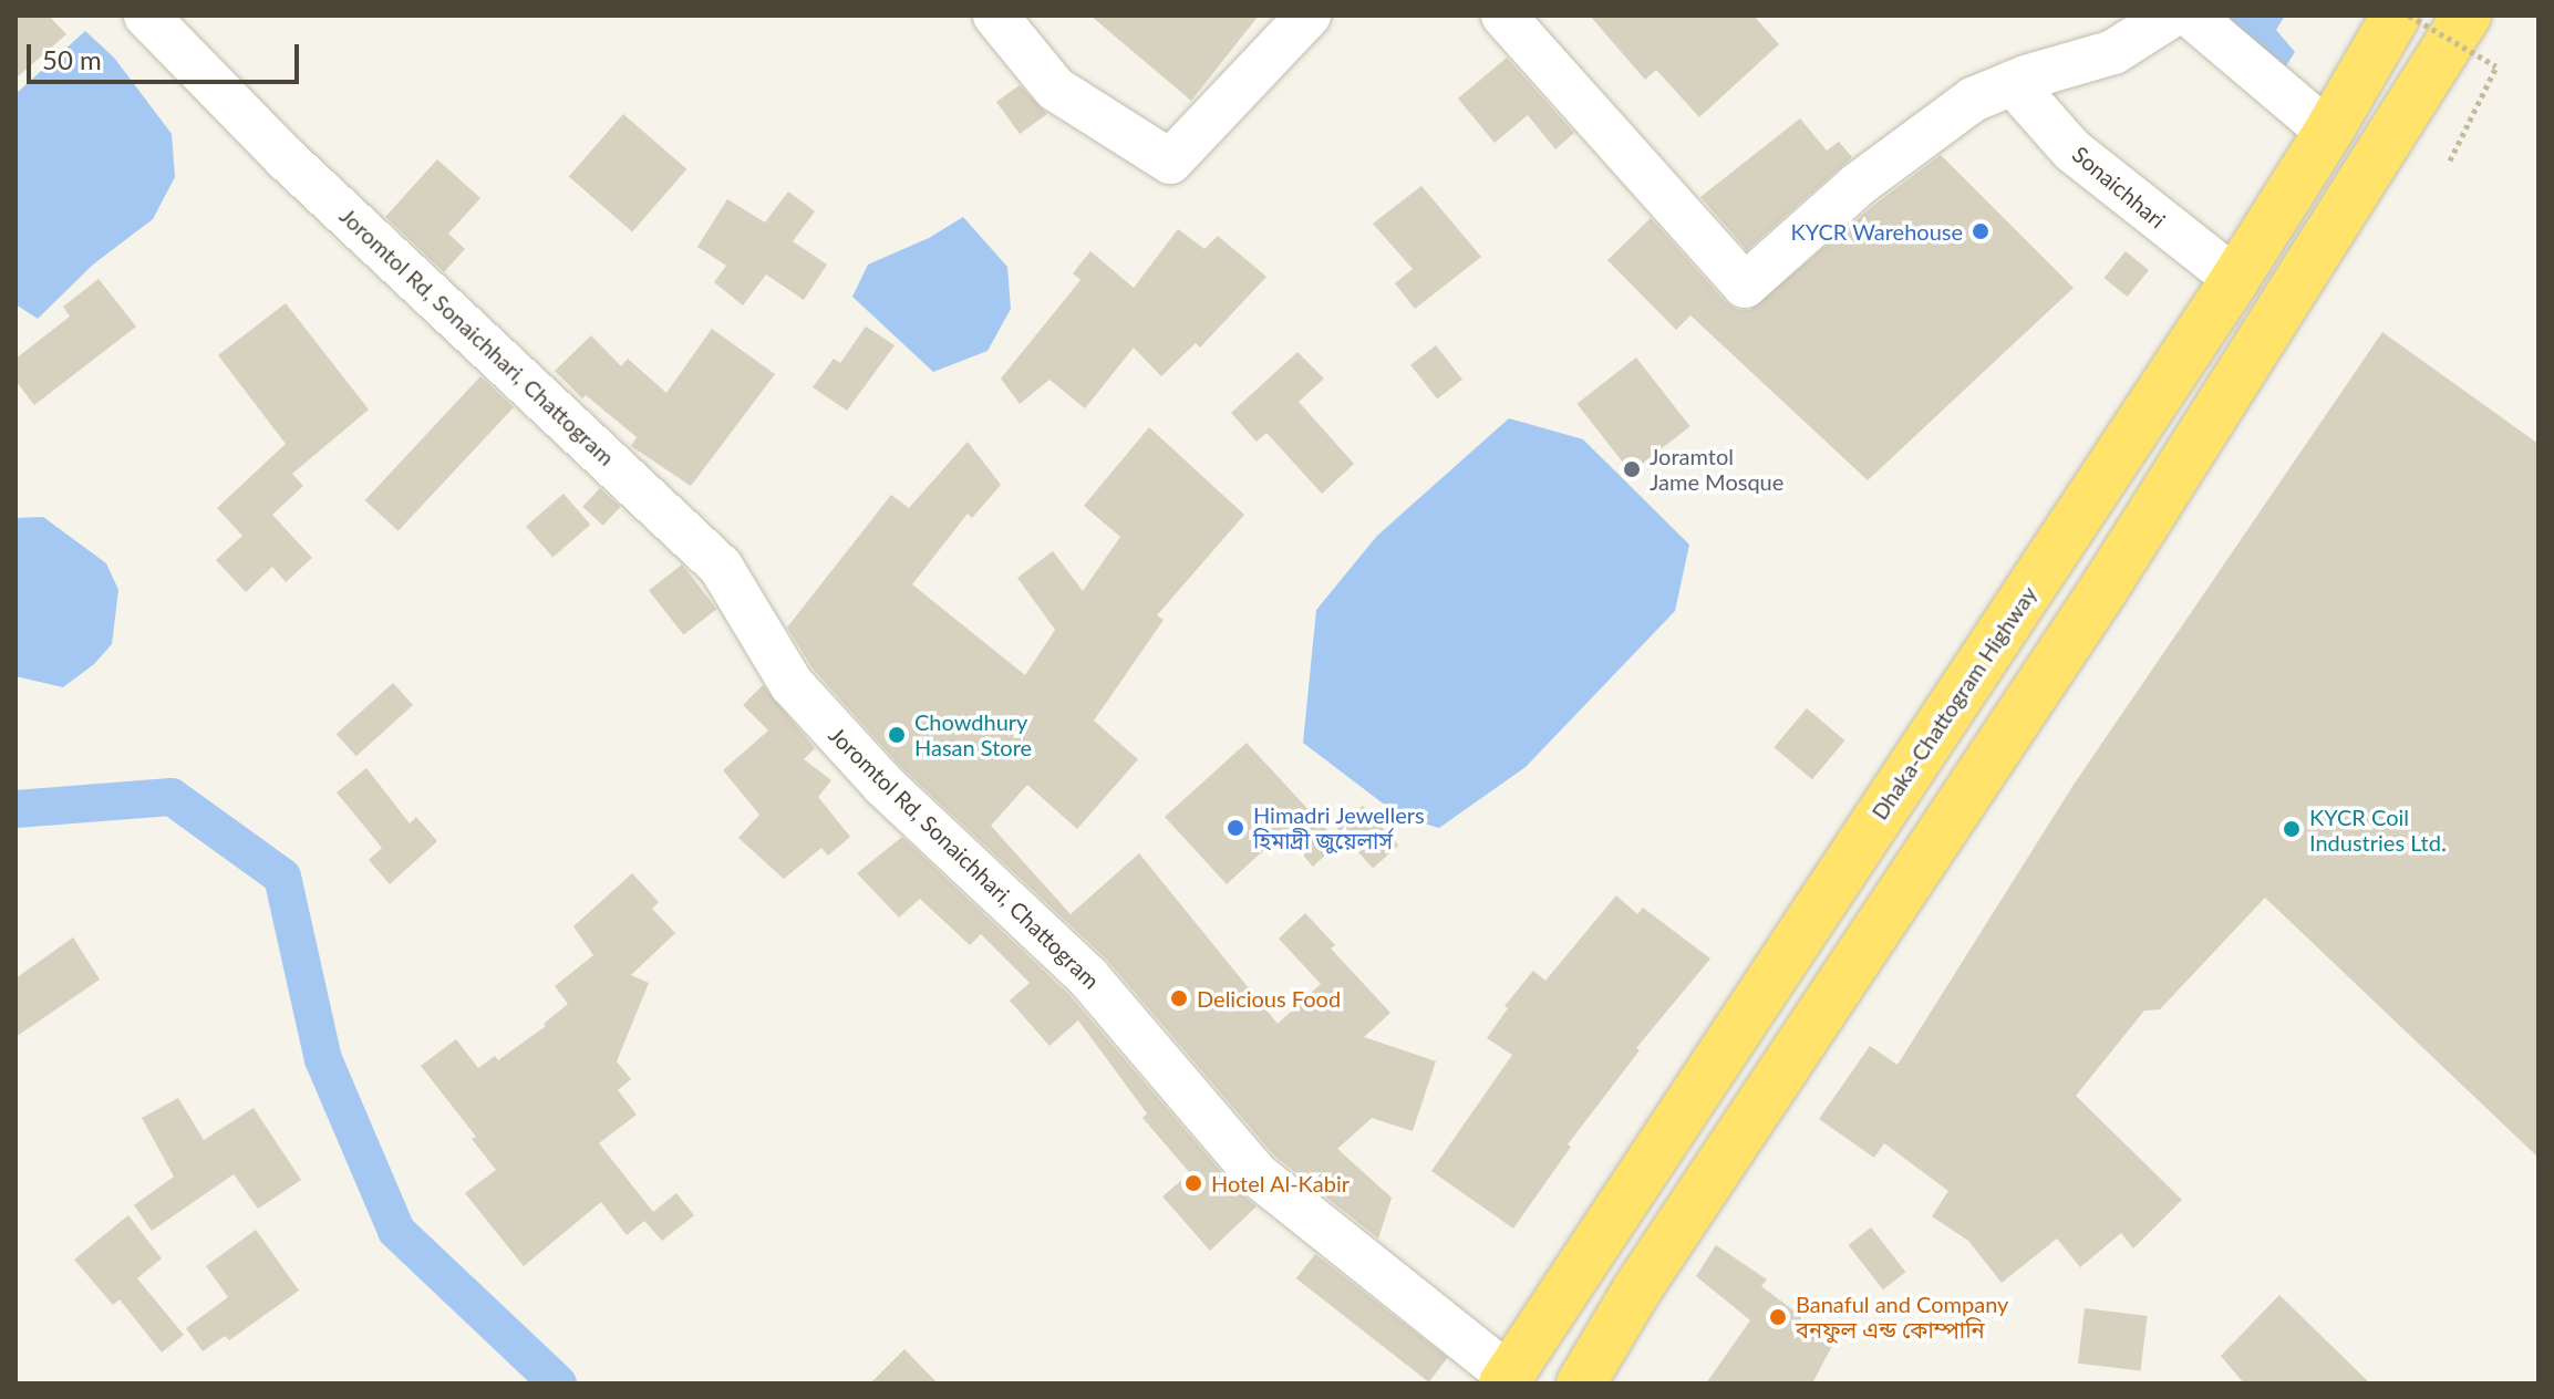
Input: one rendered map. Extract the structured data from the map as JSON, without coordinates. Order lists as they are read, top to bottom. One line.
{"streets":{"highway":["Dhaka-Chattogram Highway"],"street":["Sonaichhari","Joromtol Rd, Sonaichhari, Chattogram"]},"crossings":[["Sonaichhari","Dhaka-Chattogram Highway"],["Joromtol Rd, Sonaichhari, Chattogram","Dhaka-Chattogram Highway"]],"places":["KYCR Warehouse","Joramtol Jame Mosque","Chowdhury Hasan Store","Himadri Jewellers হিমাদ্রী জুয়েলার্স","KYCR Coil Industries Ltd.","Delicious Food","Hotel Al-Kabir","Banaful and Company বনফুল এন্ড কোম্পানি"],"scale_bar":"50 m"}
